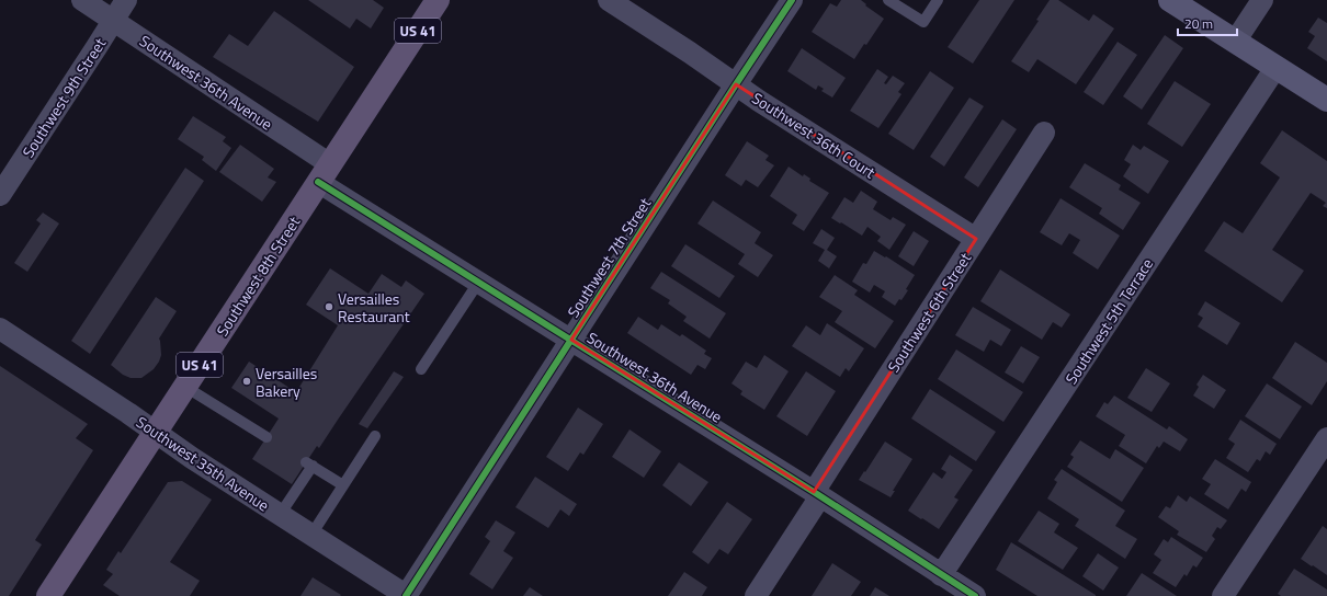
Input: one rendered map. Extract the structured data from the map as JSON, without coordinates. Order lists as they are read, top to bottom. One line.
{"streets":{"main road":["US 41","Southwest 8th Street"],"street":["Southwest 36th Avenue","Southwest 9th Street","Southwest 36th Court","Southwest 7th Street","Southwest 6th Street","Southwest 5th Terrace","Southwest 35th Avenue"]},"crossings":[["Southwest 36th Avenue","Southwest 9th Street"],["Southwest 36th Avenue","Southwest 7th Street"],["Southwest 36th Avenue","Southwest 8th Street"],["Southwest 36th Avenue","Southwest 6th Street"],["Southwest 36th Avenue","Southwest 5th Terrace"],["Southwest 36th Court","Southwest 7th Street"],["Southwest 36th Court","Southwest 6th Street"],["Southwest 7th Street","Southwest 35th Avenue"],["Southwest 8th Street","Southwest 35th Avenue"]],"places":["Versailles Restaurant","Versailles Bakery"],"scale_bar":"20 m"}
